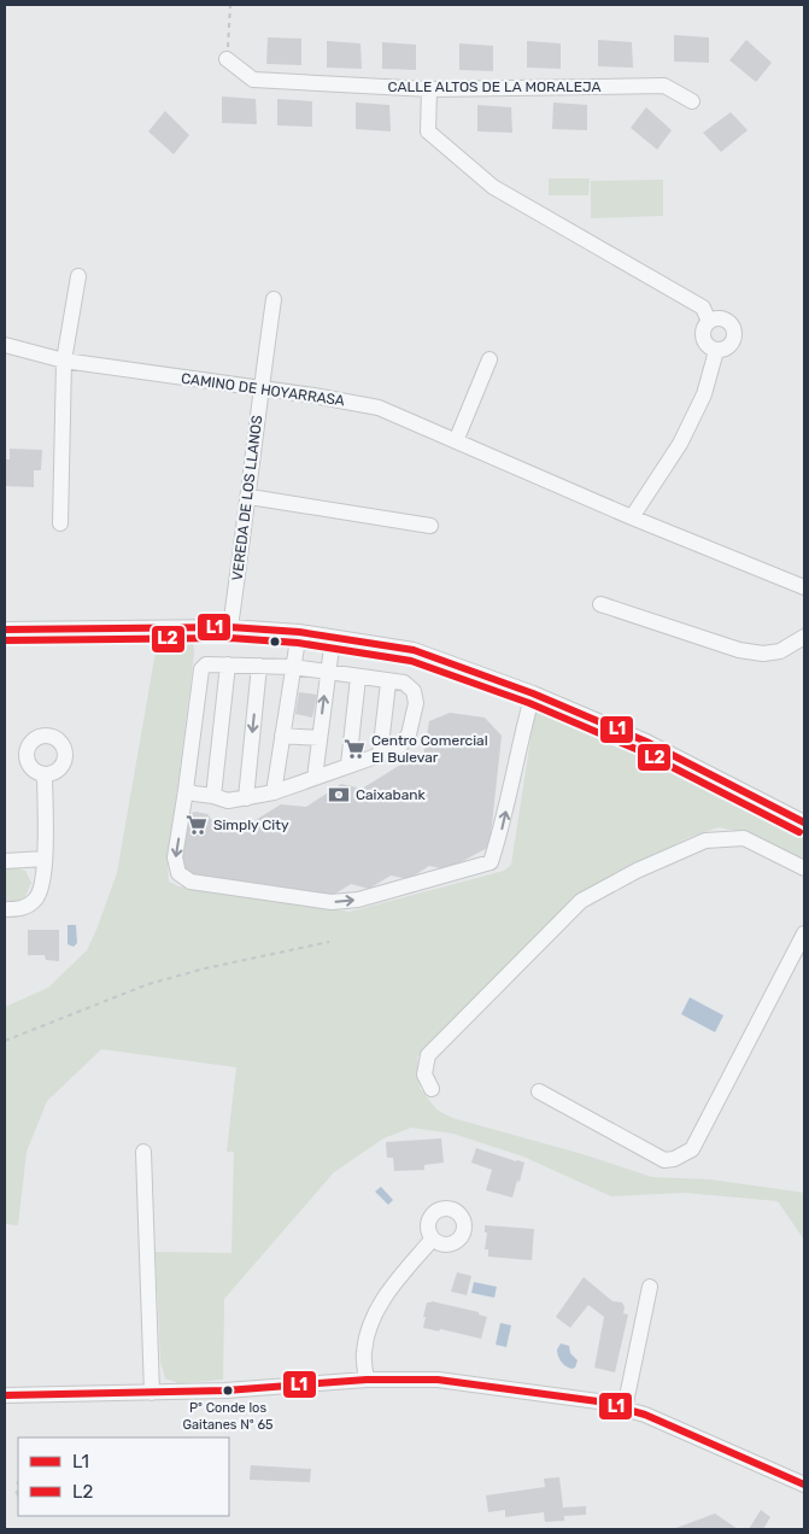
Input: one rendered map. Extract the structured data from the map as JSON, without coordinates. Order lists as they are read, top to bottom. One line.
{"streets":{"street":["CALLE ALTOS DE LA MORALEJA","CAMINO DE HOYARRASA","VEREDA DE LOS LLANOS"]},"crossings":[["CAMINO DE HOYARRASA","VEREDA DE LOS LLANOS"]],"places":{"supermarket":["Centro Comercial El Bulevar","Simply City"],"bank":["Caixabank"],"other":["Pº Conde los Gaitanes Nº 65"]},"lines":["transit line L1","transit line L2"],"legend":["L1","L2"]}
